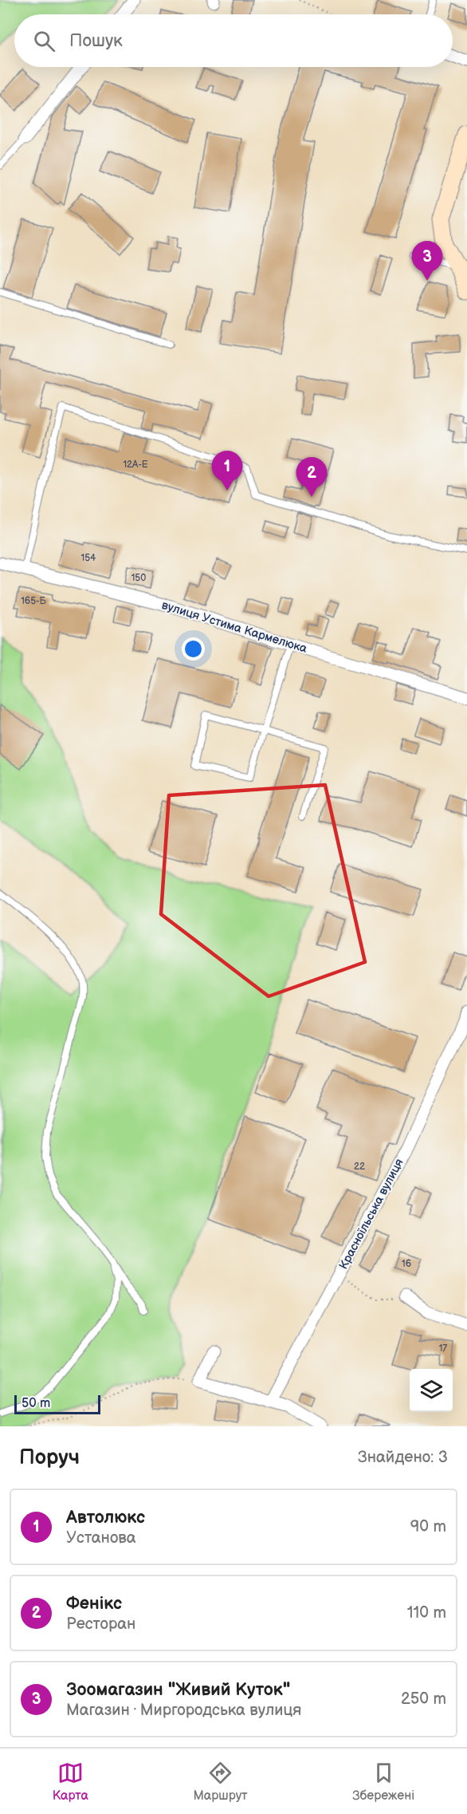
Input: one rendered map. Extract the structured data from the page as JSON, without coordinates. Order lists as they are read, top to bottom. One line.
{"streets":{"street":["вулиця Устима Кармелюка","Красноїльська вулиця"]},"house_numbers":["12А-Е","154","150","165-Б","22","16","17"],"scale_bar":"50 m","page":{"search":"Пошук","pins":["3","1","2"],"scale":"50 m","heading":["Поруч","Знайдено: 3"],"list":[{"mark":"1","name":"Автолюкс","note":"Установа","value":"90 m"},{"mark":"2","name":"Фенікс","note":"Ресторан","value":"110 m"},{"mark":"3","name":"Зоомагазин \"Живий Куток\"","note":"Магазин · Миргородська вулиця","value":"250 m"}],"nav":["Карта","Маршрут","Збережені"]}}
